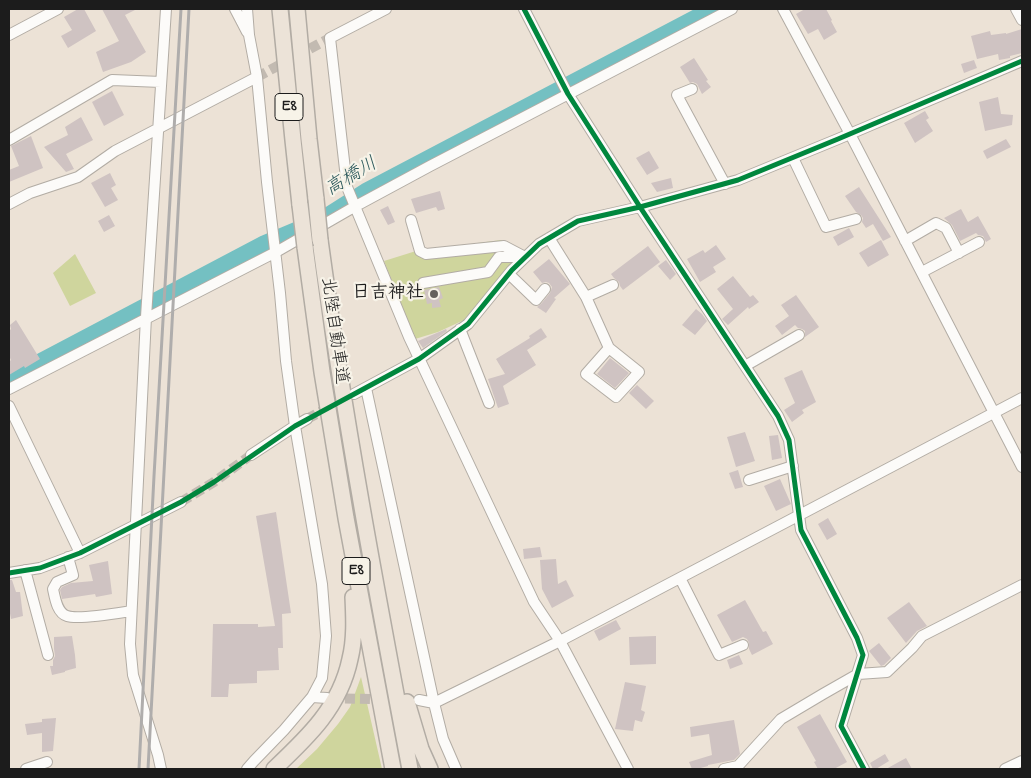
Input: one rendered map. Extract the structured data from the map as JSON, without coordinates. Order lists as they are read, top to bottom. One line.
{"streets":{"highway":["E8","北陸自動車道"]},"water":["高橋川"],"places":["日吉神社"]}
